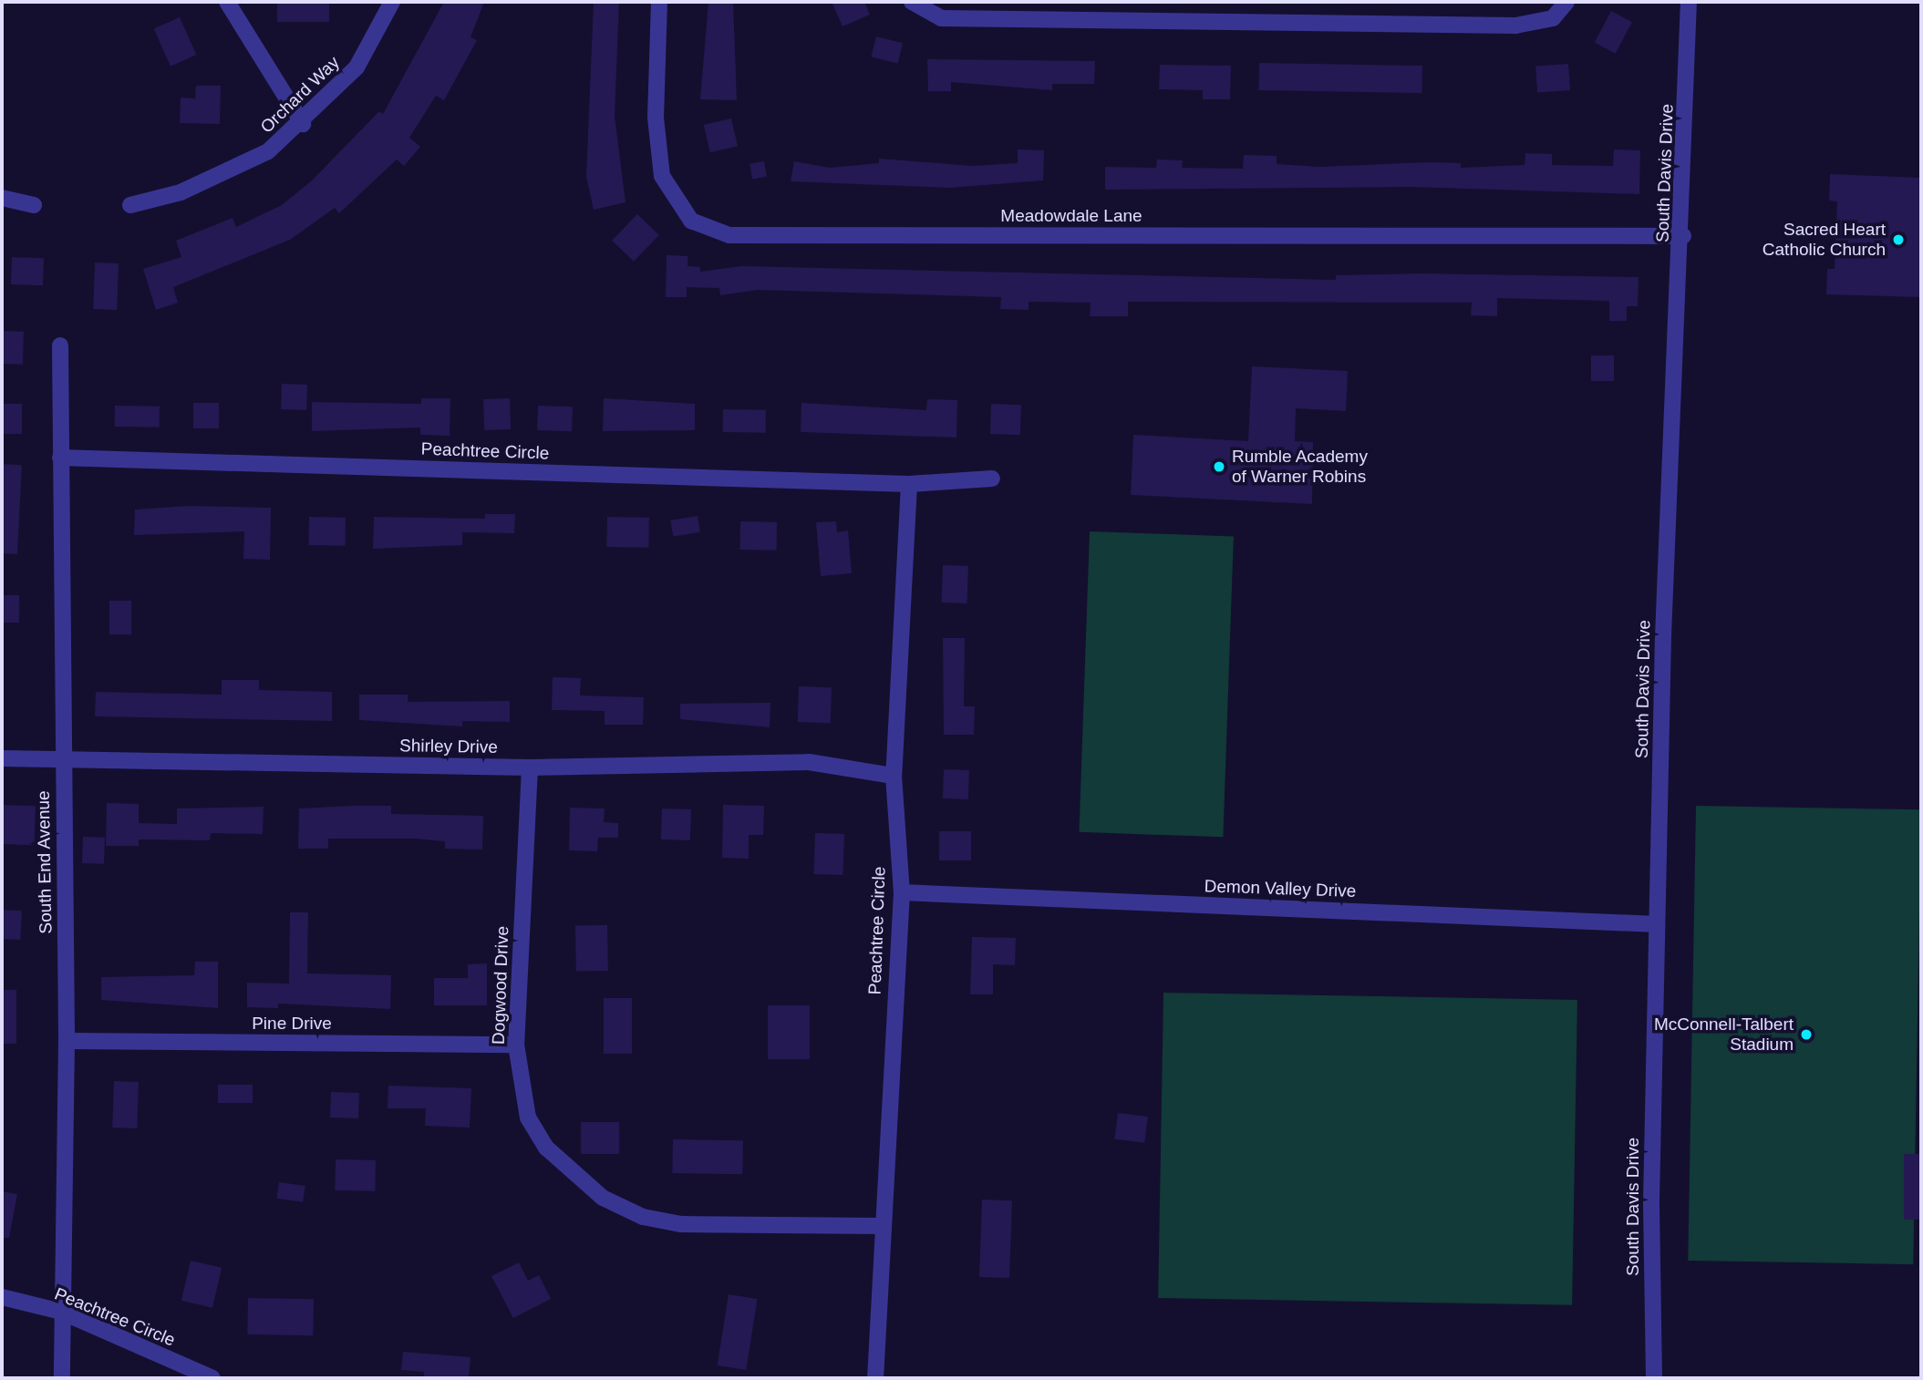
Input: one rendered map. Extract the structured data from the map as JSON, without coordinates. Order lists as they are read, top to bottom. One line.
{"streets":{"street":["Orchard Way","South Davis Drive","Meadowdale Lane","Peachtree Circle","Shirley Drive","South End Avenue","Demon Valley Drive","Dogwood Drive","Pine Drive"]},"crossings":[["South Davis Drive","Meadowdale Lane"],["South Davis Drive","Demon Valley Drive"],["Peachtree Circle","Shirley Drive"],["Peachtree Circle","South End Avenue"],["Peachtree Circle","Demon Valley Drive"],["Peachtree Circle","Dogwood Drive"],["Shirley Drive","South End Avenue"],["Shirley Drive","Dogwood Drive"],["South End Avenue","Pine Drive"],["Dogwood Drive","Pine Drive"]],"places":["Sacred Heart Catholic Church","Rumble Academy of Warner Robins","McConnell-Talbert Stadium"]}
